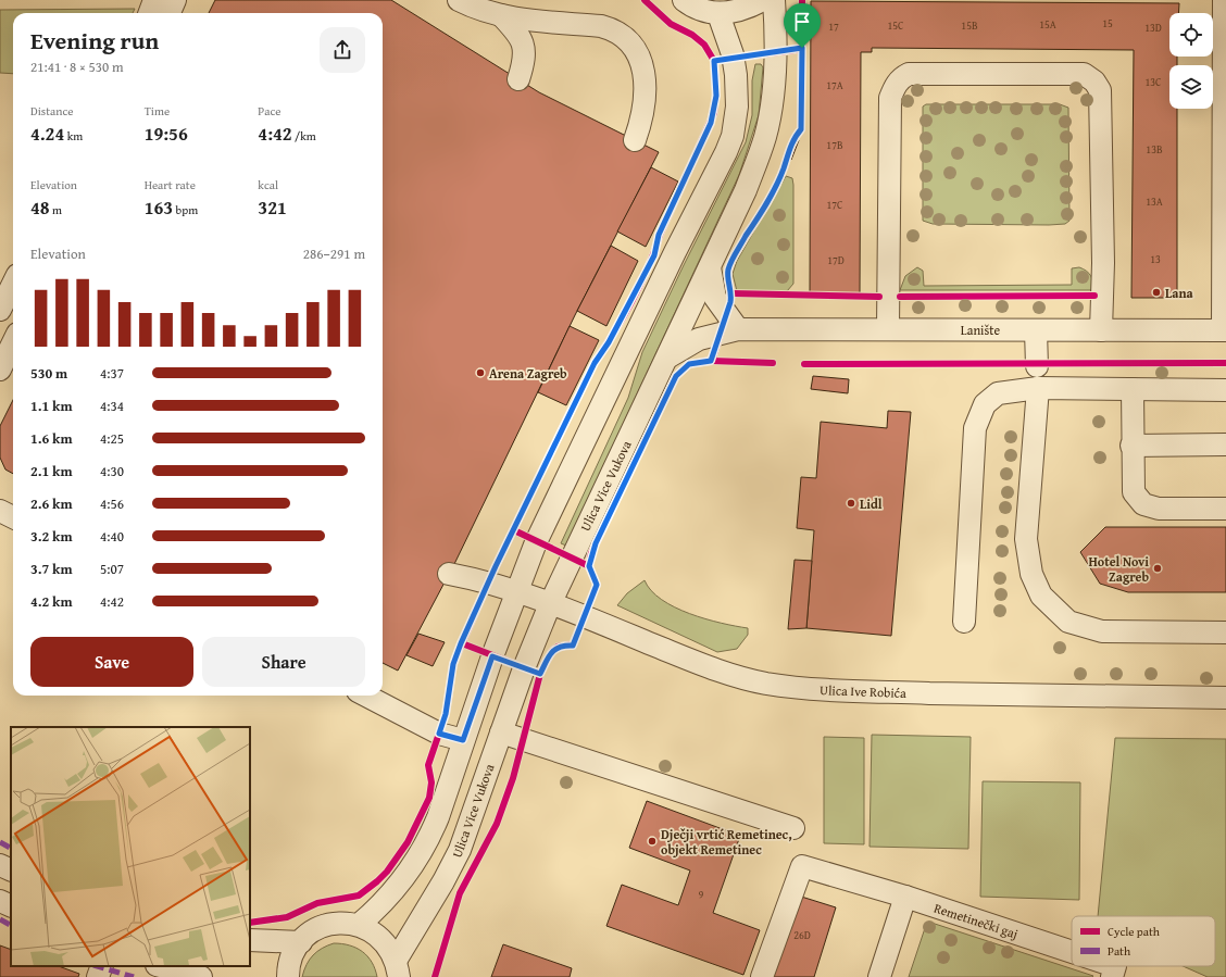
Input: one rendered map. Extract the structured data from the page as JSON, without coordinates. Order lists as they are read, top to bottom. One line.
{"streets":{"street":["Lanište","Ulica Vice Vukova","Ulica Ive Robića","Remetinečki gaj"]},"crossings":[["Lanište","Ulica Vice Vukova"],["Ulica Vice Vukova","Ulica Ive Robića"]],"places":["Lana","Arena Zagreb","Lidl","Hotel Novi Zagreb","Dječji vrtić Remetinec, objekt Remetinec"],"house_numbers":["15","15A","15C","15B","17","13D","13C","17A","17B","13B","13A","17C","13","17D","9","26D"],"legend":["Cycle path","Path"],"page":{"heading":["Evening run","21:41 · 8 × 530 m"],"stats":[["Distance","4.24 km"],["Time","19:56"],["Pace","4:42 /km"],["Elevation","48 m"],["Heart rate","163 bpm"],["kcal","321"]],"chart":["Elevation","286–291 m"],"list":[{"name":"530 m","note":"4:37"},{"name":"1.1 km","note":"4:34"},{"name":"1.6 km","note":"4:25"},{"name":"2.1 km","note":"4:30"},{"name":"2.6 km","note":"4:56"},{"name":"3.2 km","note":"4:40"},{"name":"3.7 km","note":"5:07"},{"name":"4.2 km","note":"4:42"}],"buttons":["Save","Share"]}}
